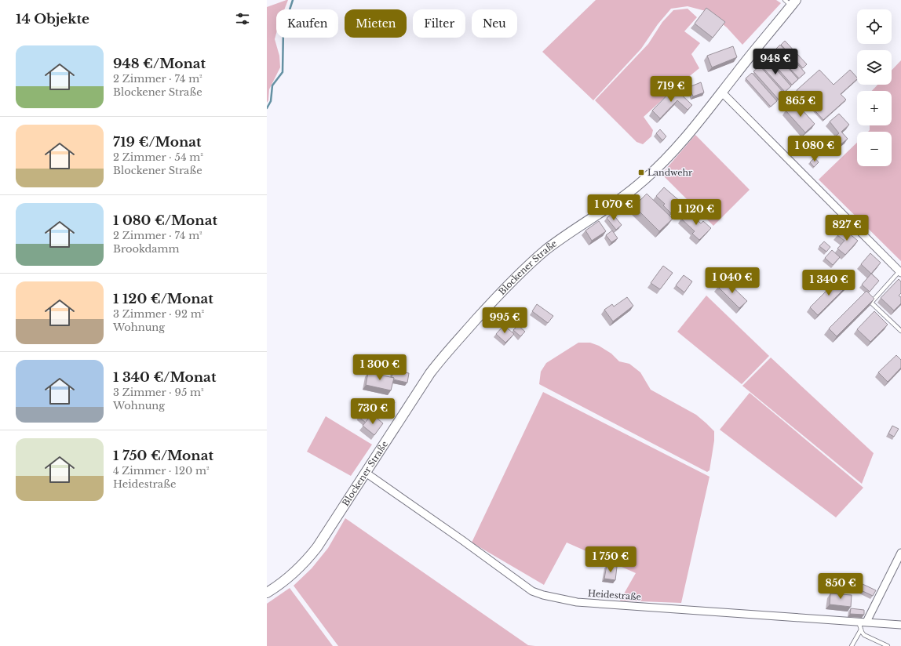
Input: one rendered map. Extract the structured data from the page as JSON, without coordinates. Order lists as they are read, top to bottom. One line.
{"streets":{"street":["Blockener Straße","Heidestraße"]},"crossings":[["Blockener Straße","Heidestraße"]],"places":{"transit":["Landwehr"]},"page":{"heading":"14 Objekte","map_buttons":["+","−"],"chip":["Kaufen","Mieten","Filter","Neu"],"list":[{"name":"948 €/Monat","note":"2 Zimmer · 74 m² · Blockener Straße"},{"name":"719 €/Monat","note":"2 Zimmer · 54 m² · Blockener Straße"},{"name":"1 080 €/Monat","note":"2 Zimmer · 74 m² · Brookdamm"},{"name":"1 120 €/Monat","note":"3 Zimmer · 92 m² · Wohnung"},{"name":"1 340 €/Monat","note":"3 Zimmer · 95 m² · Wohnung"},{"name":"1 750 €/Monat","note":"4 Zimmer · 120 m² · Heidestraße"}],"price":["948 €","719 €","865 €","1 080 €","1 070 €","1 120 €","827 €","1 040 €","1 340 €","995 €","1 300 €","730 €","1 750 €","850 €"]}}
